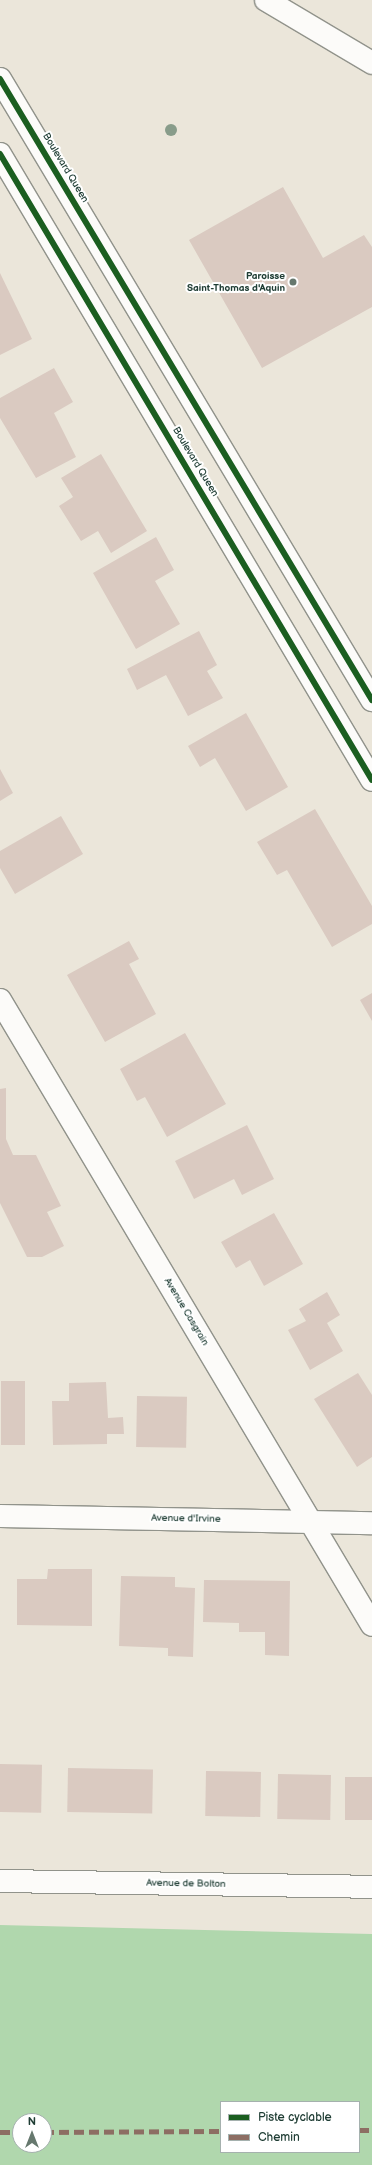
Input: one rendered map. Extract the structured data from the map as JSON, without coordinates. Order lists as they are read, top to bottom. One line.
{"streets":{"street":["Boulevard Queen","Avenue Casgrain","Avenue d'Irvine","Avenue de Bolton"]},"crossings":[["Avenue Casgrain","Avenue d'Irvine"]],"places":["Paroisse Saint-Thomas d'Aquin"],"legend":["Piste cyclable","Chemin"],"north":"top"}
